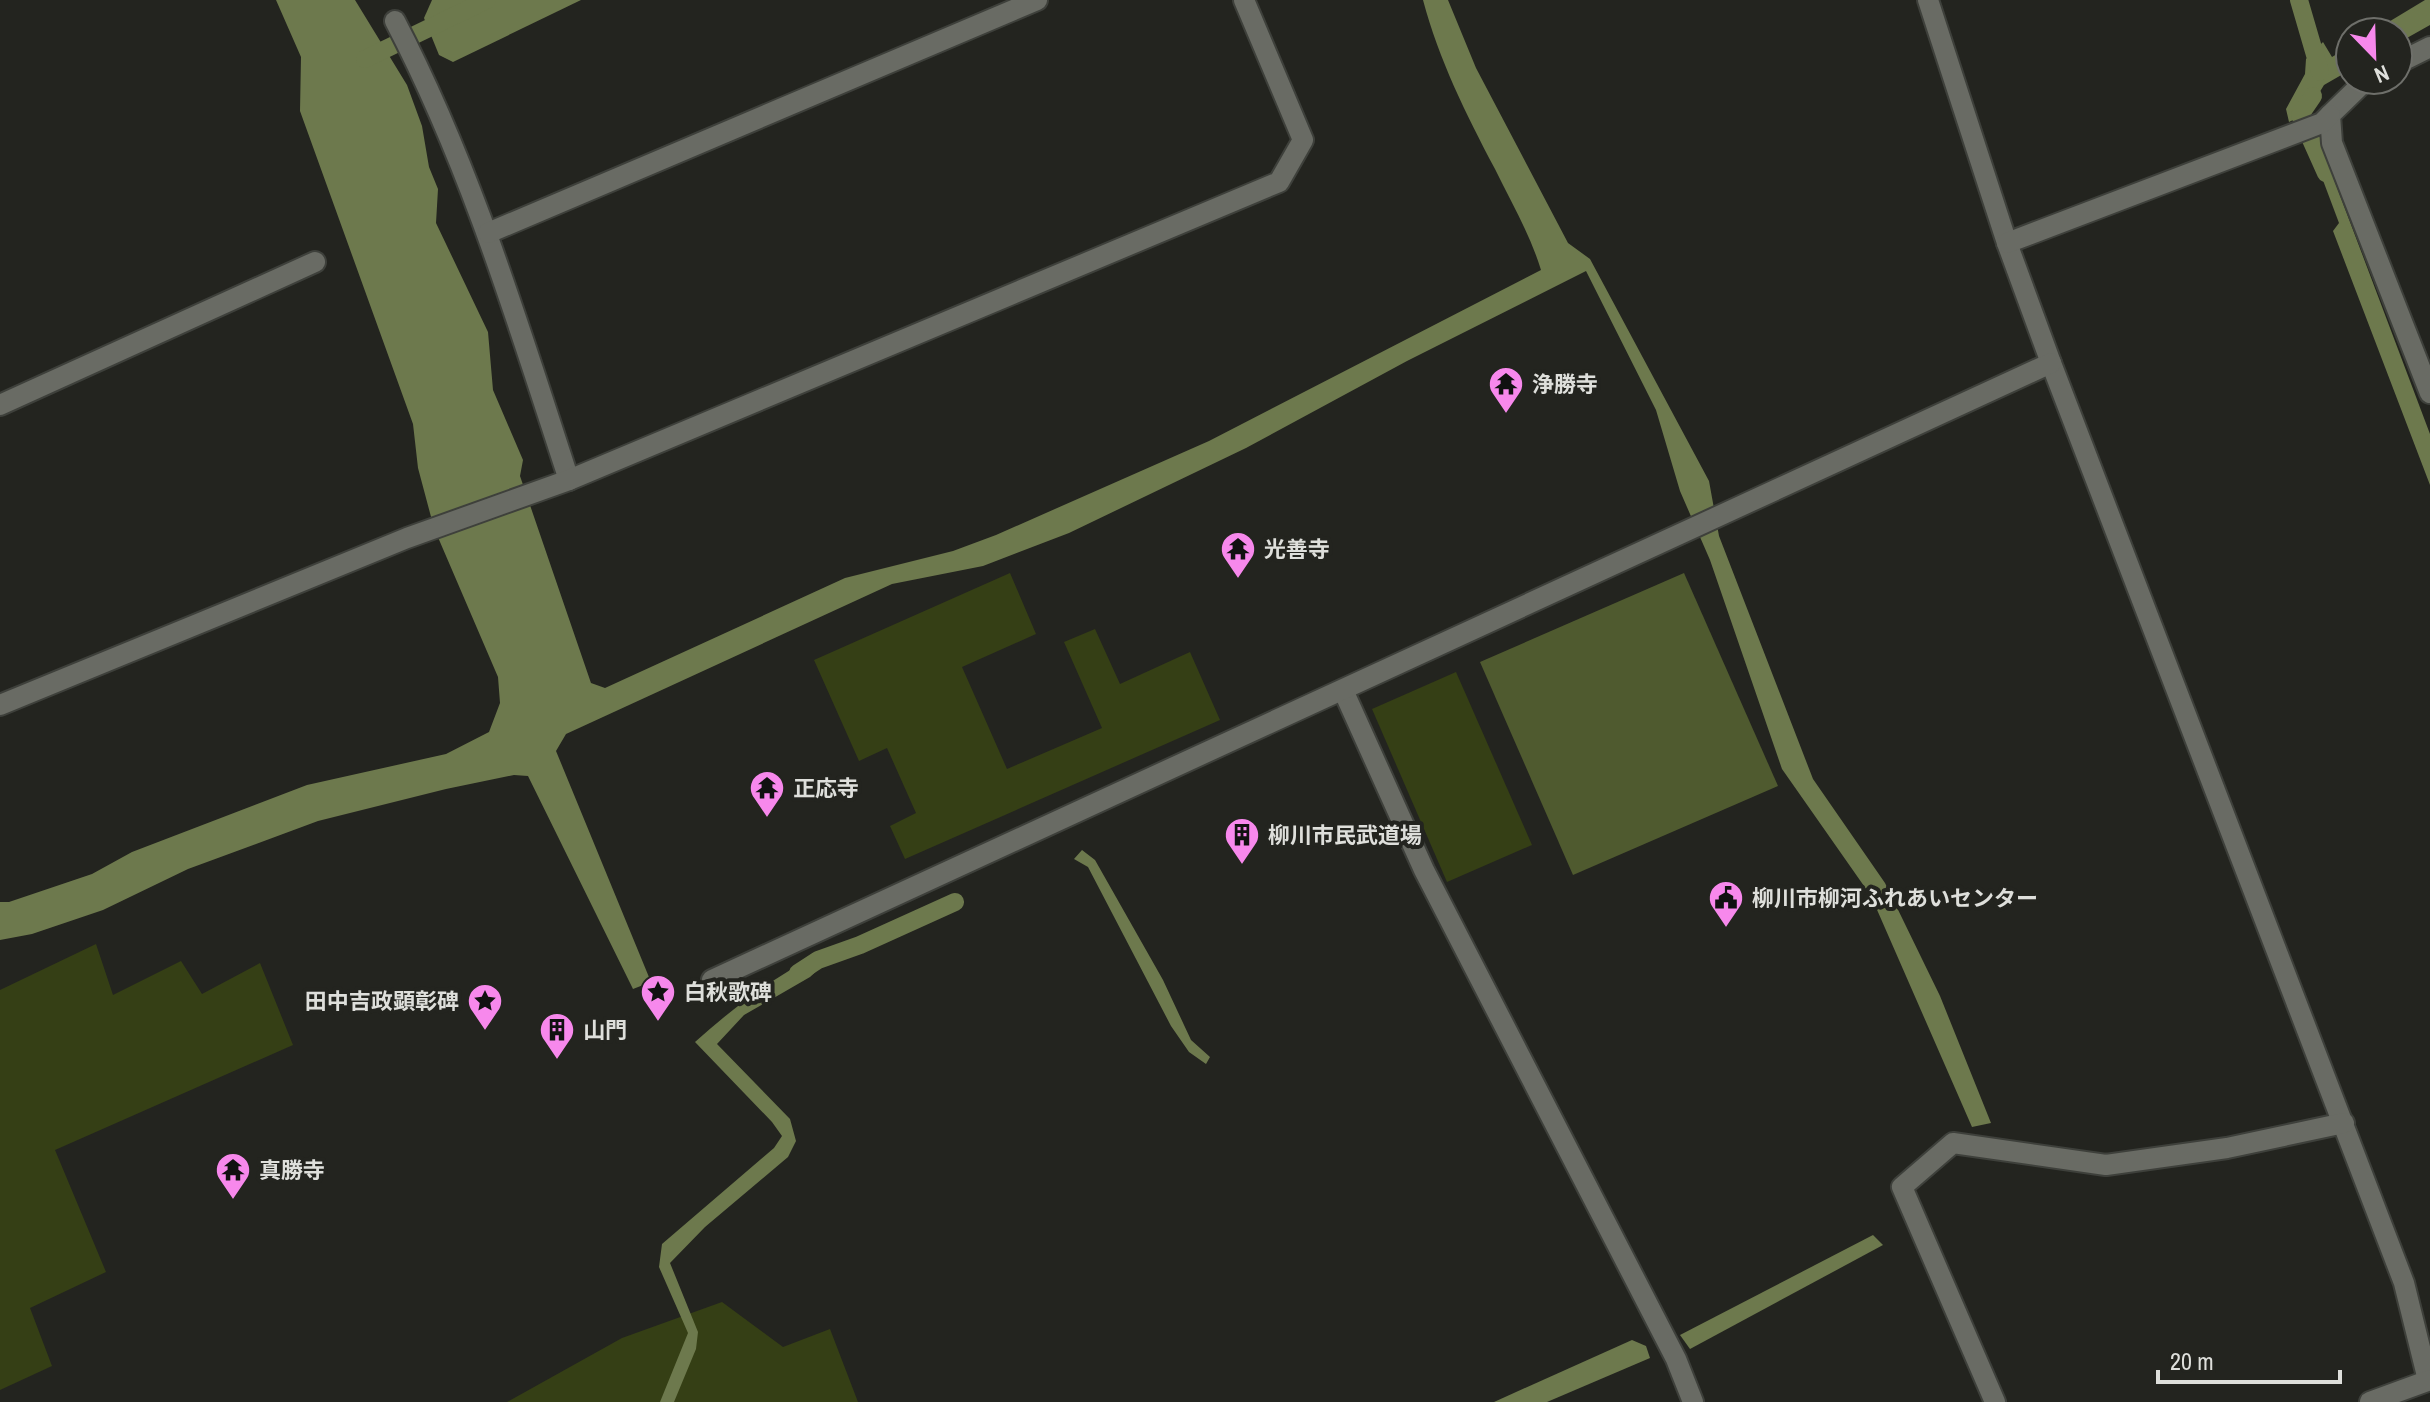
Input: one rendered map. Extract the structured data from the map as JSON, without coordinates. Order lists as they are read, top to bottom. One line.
{"places":{"temple":["浄勝寺","光善寺","正応寺","真勝寺"],"building":["柳川市民武道場","山門"],"public building":["柳川市柳河ふれあいセンター"],"place":["白秋歌碑","田中吉政顕彰碑"]},"scale_bar":"20 m","north":"bottom right"}
